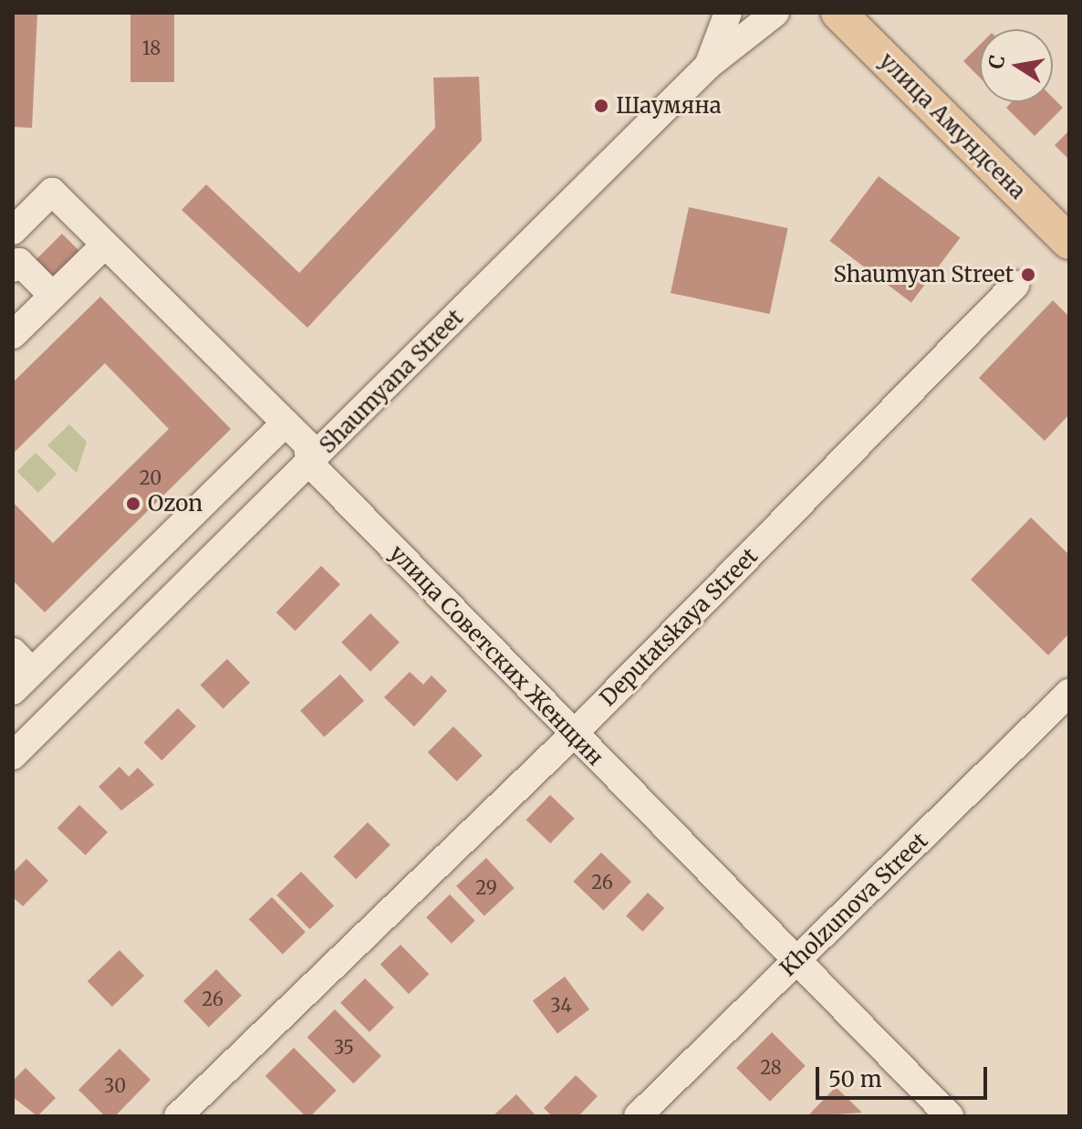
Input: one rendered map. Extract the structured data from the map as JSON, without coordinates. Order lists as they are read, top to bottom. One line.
{"streets":{"main road":["улица Амундсена"],"street":["Shaumyana Street","Deputatskaya Street","улица Советских Женщин","Kholzunova Street"]},"crossings":[["Shaumyana Street","улица Советских Женщин"],["Deputatskaya Street","улица Советских Женщин"],["улица Советских Женщин","Kholzunova Street"]],"places":["Шаумяна","Shaumyan Street","Ozon"],"house_numbers":["18","20","26","29","26","34","35","28","30"],"scale_bar":"50 m","north":"left"}
